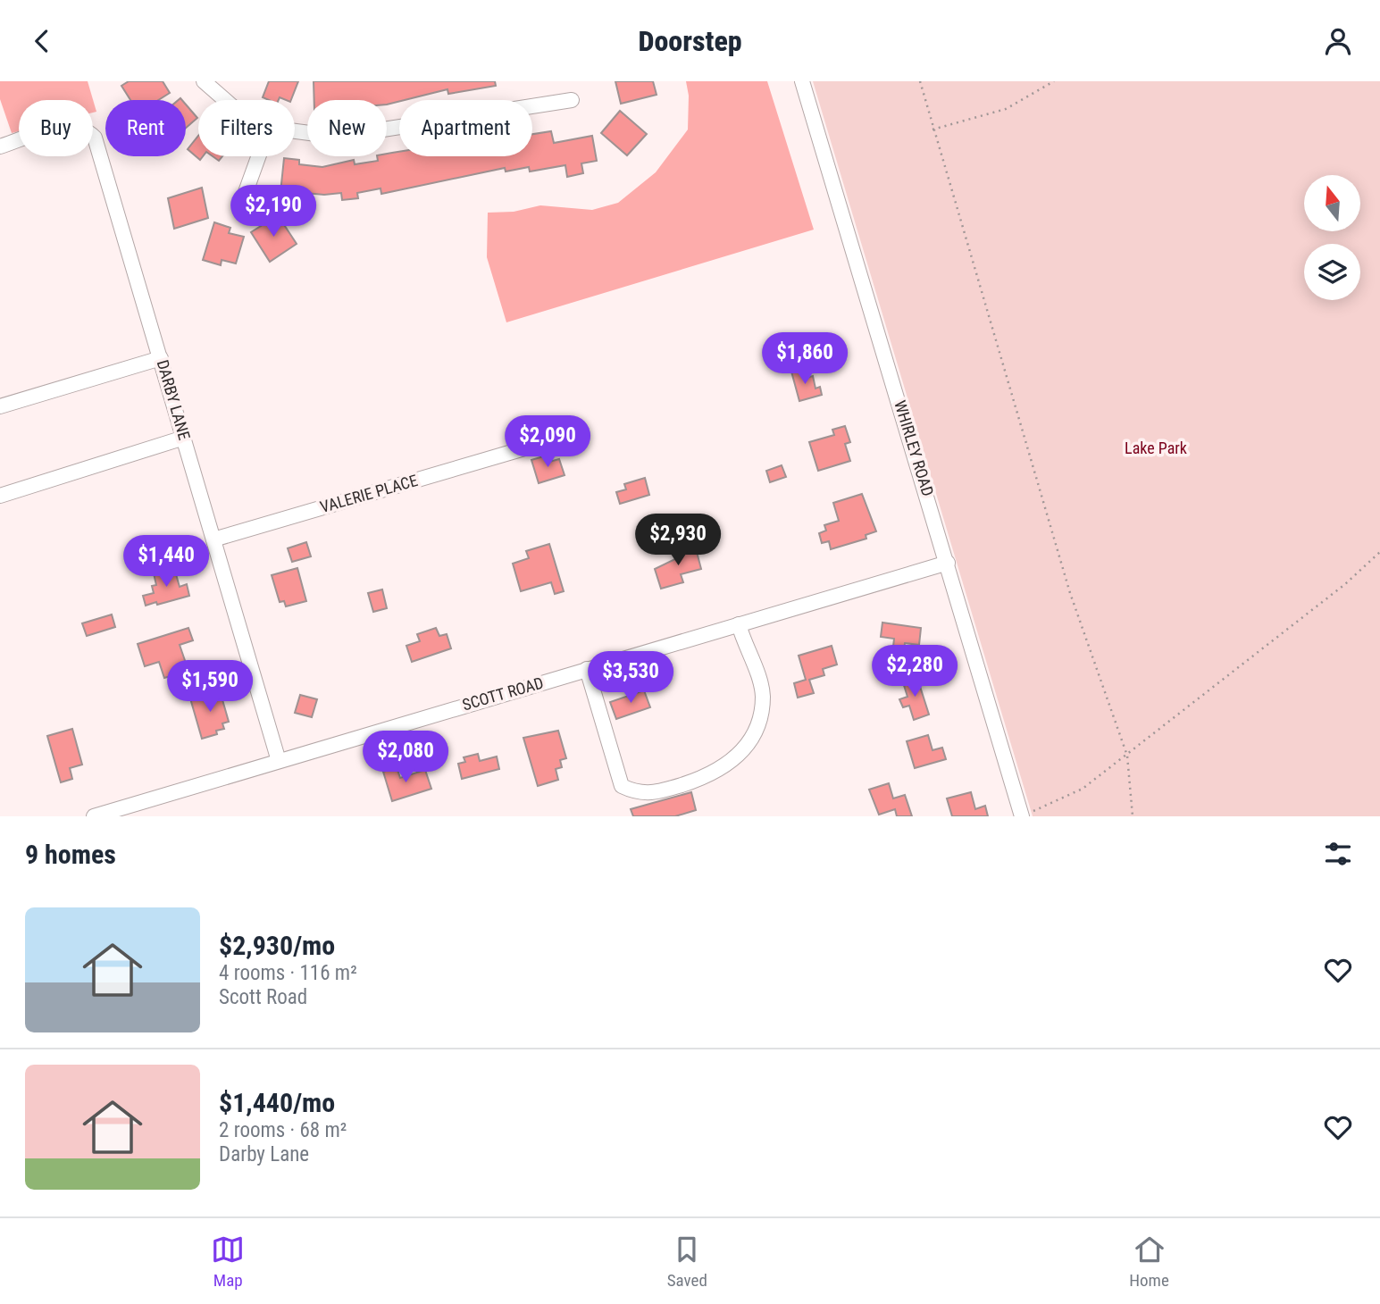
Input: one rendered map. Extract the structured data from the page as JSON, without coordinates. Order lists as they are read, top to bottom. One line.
{"streets":{"street":["DARBY LANE","WHIRLEY ROAD","VALERIE PLACE","SCOTT ROAD"]},"crossings":[["DARBY LANE","VALERIE PLACE"],["DARBY LANE","SCOTT ROAD"],["WHIRLEY ROAD","SCOTT ROAD"]],"parks":["Lake Park"],"north":"top","page":{"header":"Doorstep","chip":["Buy","Rent","Filters","New","Apartment"],"price":["$2,190","$1,860","$2,090","$2,930","$1,440","$2,280","$3,530","$1,590","$2,080"],"heading":"9 homes","list":[{"name":"$2,930/mo","note":"4 rooms · 116 m² · Scott Road"},{"name":"$1,440/mo","note":"2 rooms · 68 m² · Darby Lane"}],"tabs":["Map","Saved","Home"]}}
